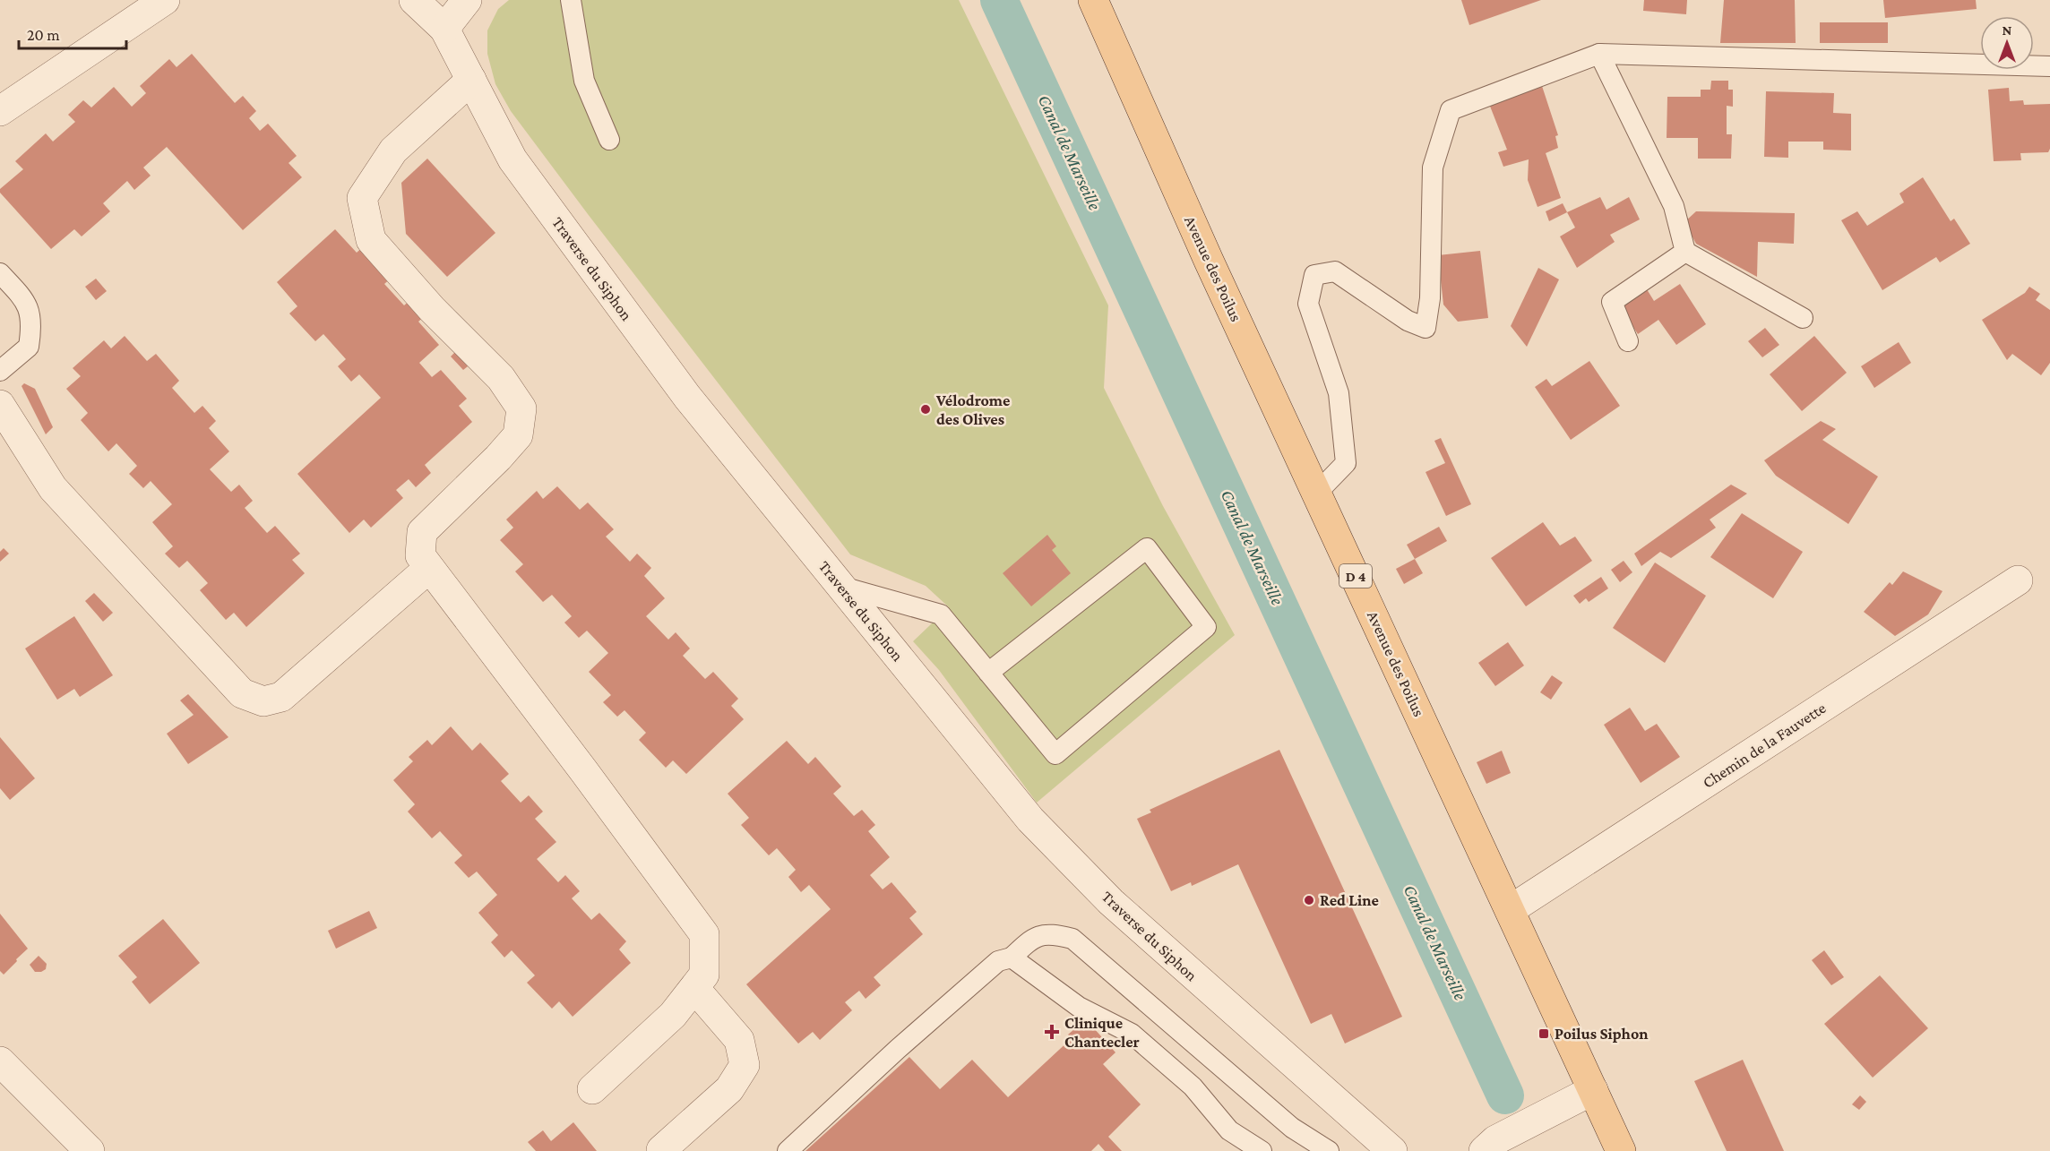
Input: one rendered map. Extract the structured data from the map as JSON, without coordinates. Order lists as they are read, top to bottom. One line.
{"streets":{"main road":["Avenue des Poilus","D 4"],"street":["Traverse du Siphon","Chemin de la Fauvette"]},"crossings":[["Avenue des Poilus","Chemin de la Fauvette"]],"water":["Canal de Marseille"],"places":{"other":["Vélodrome des Olives","Red Line"],"health":["Clinique Chantecler"],"transit":["Poilus Siphon"]},"scale_bar":"20 m","north":"top"}
